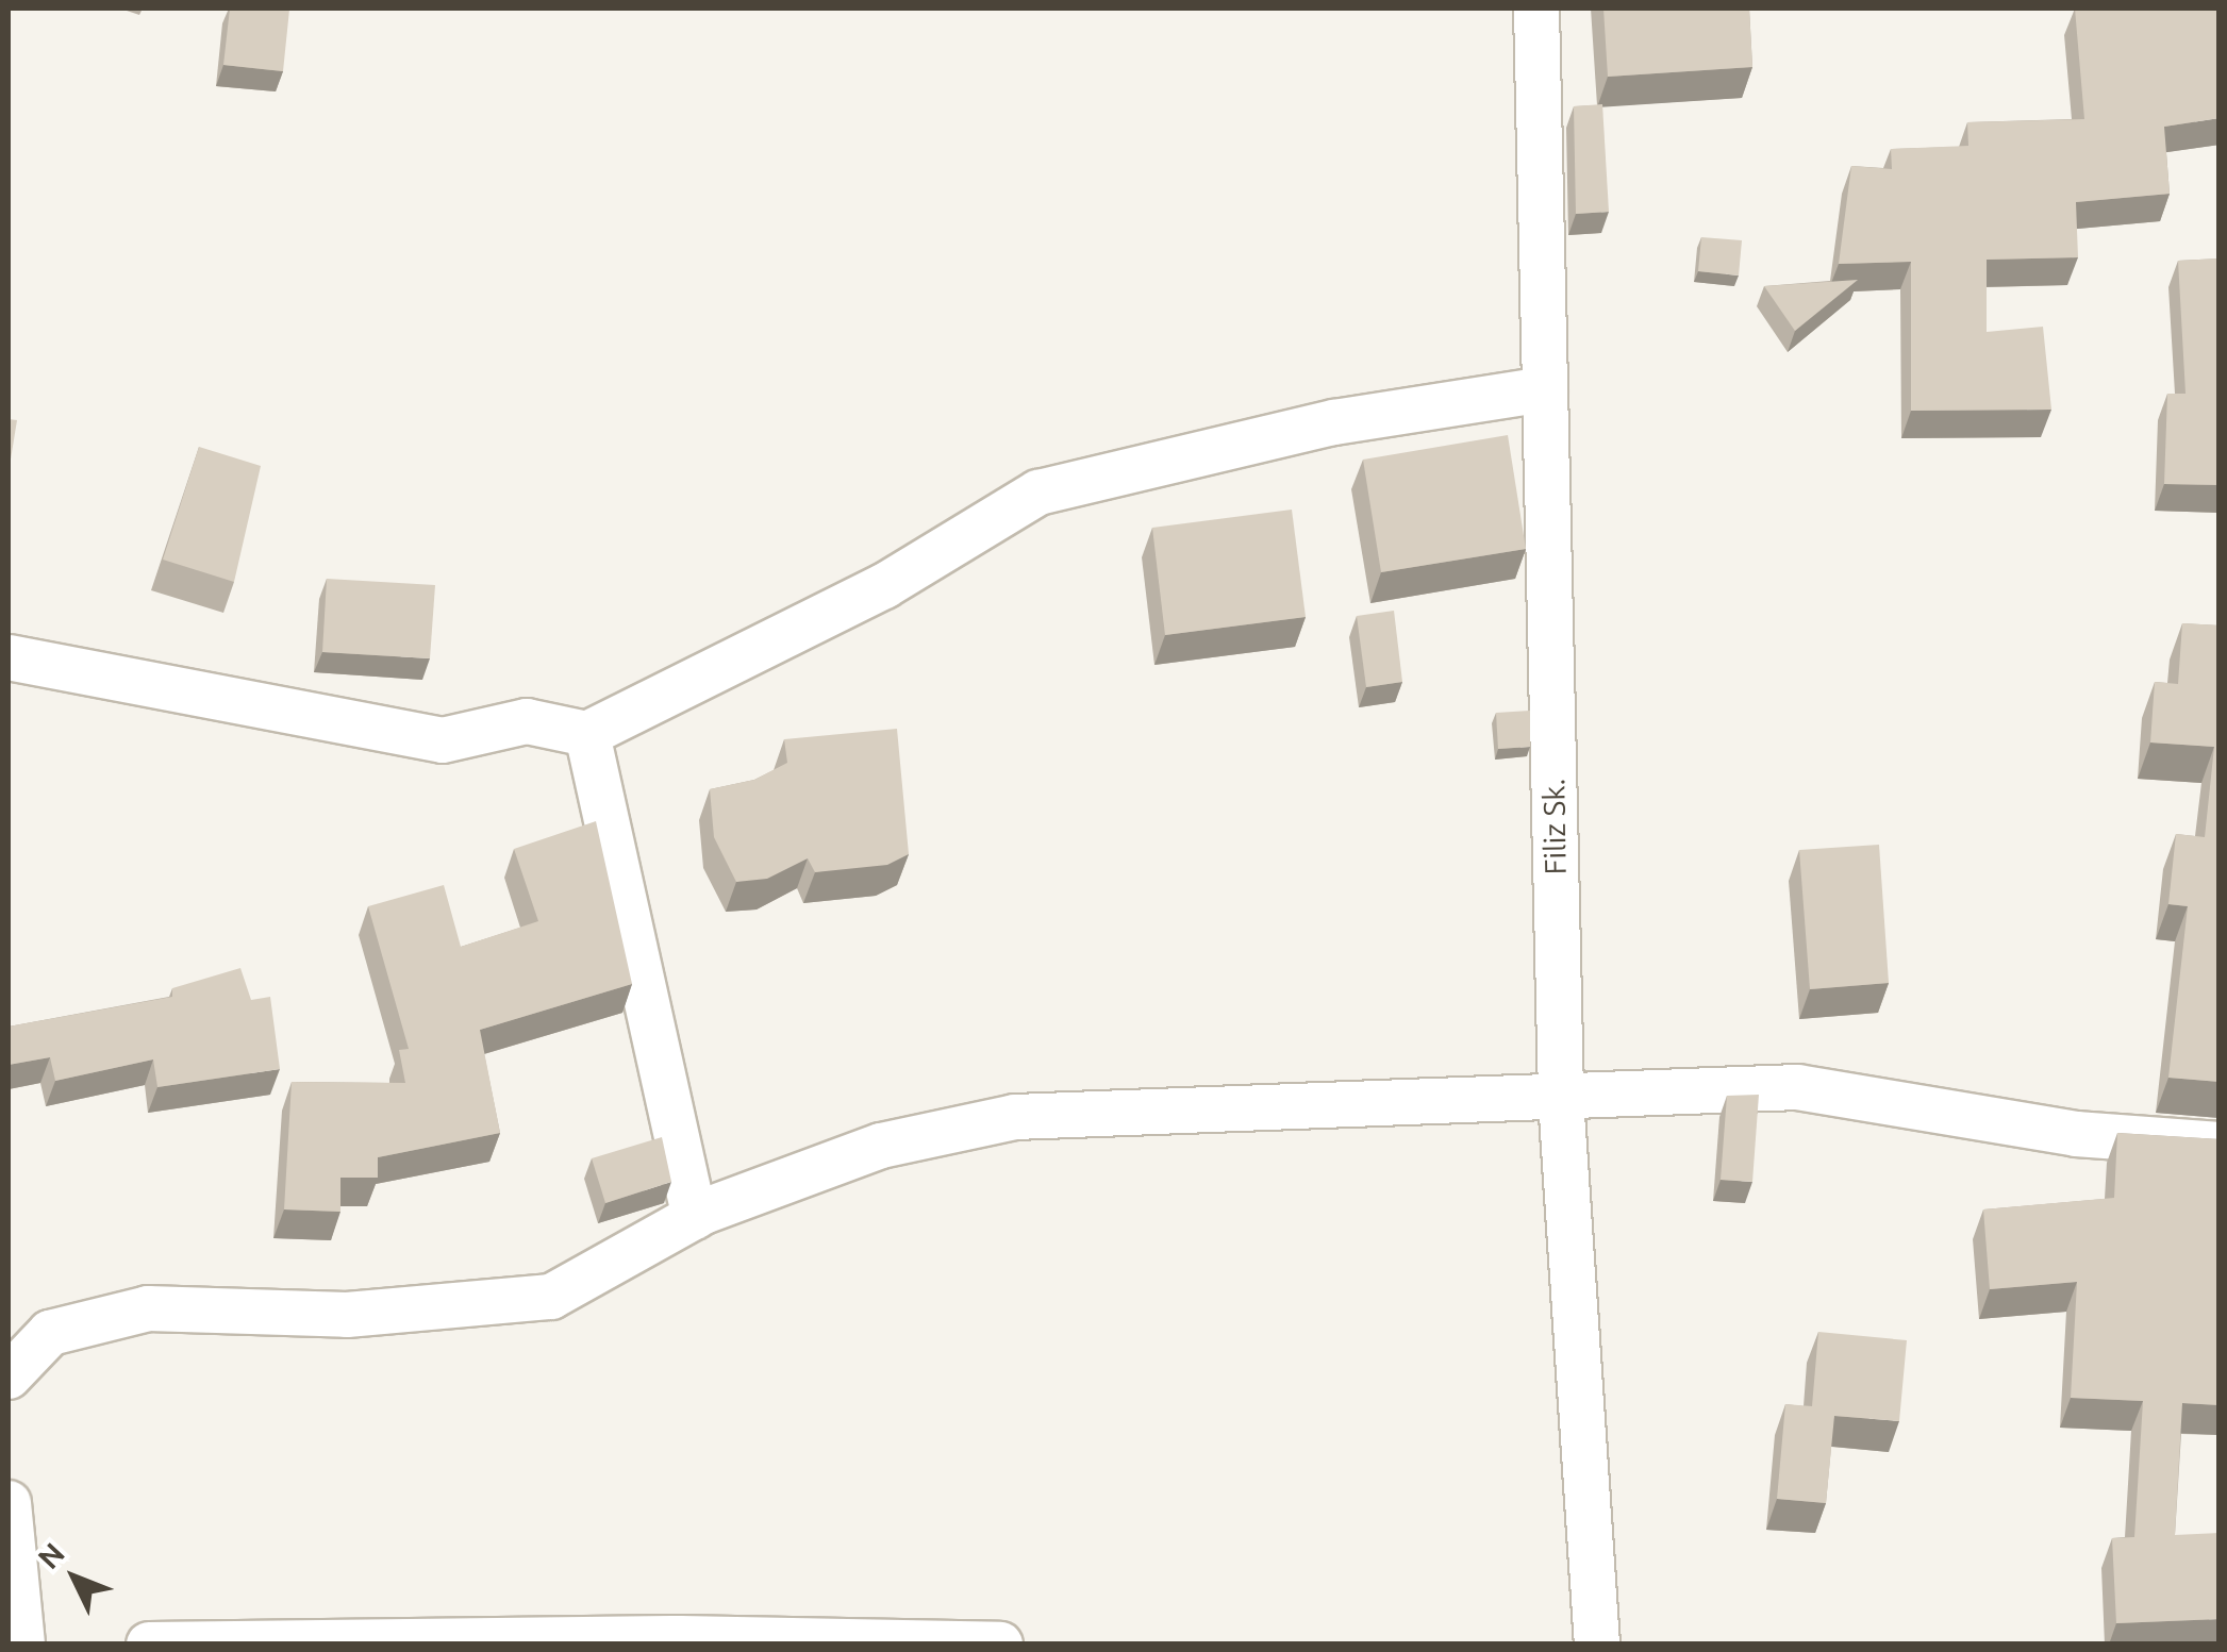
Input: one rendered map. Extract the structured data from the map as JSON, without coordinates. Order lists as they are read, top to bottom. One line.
{"streets":{"street":["Filiz Sk."]},"north":"top left"}
